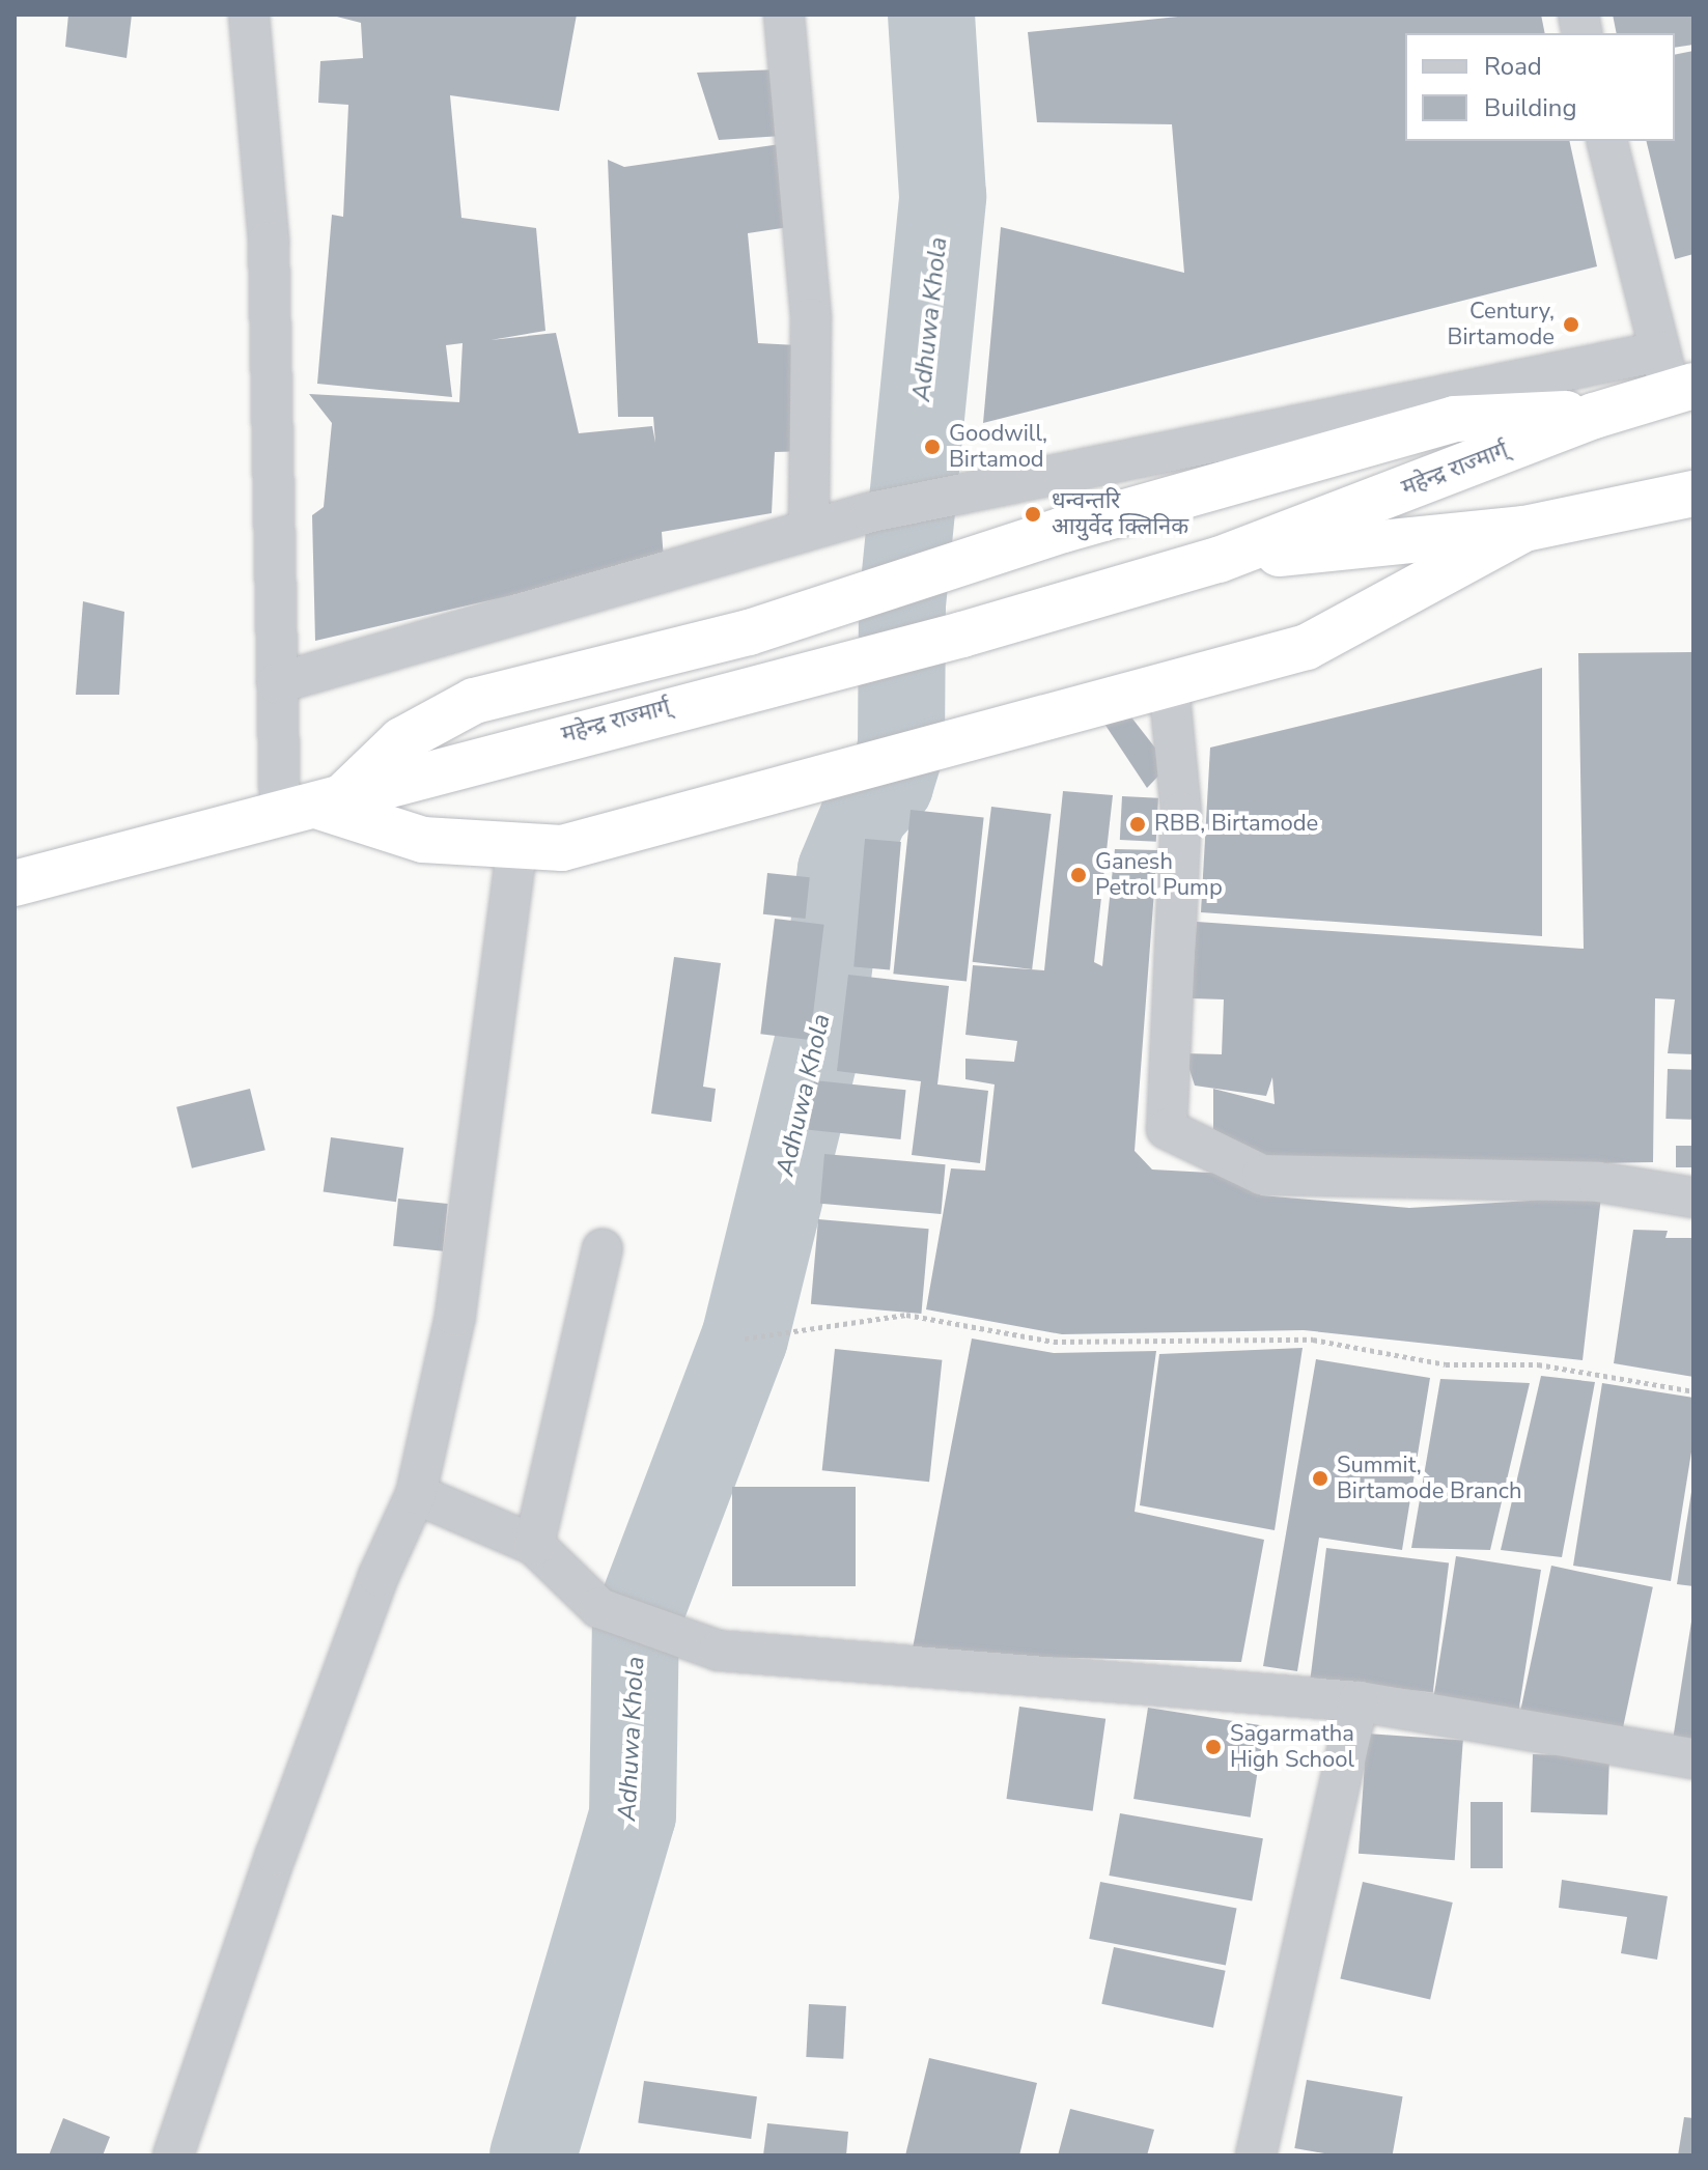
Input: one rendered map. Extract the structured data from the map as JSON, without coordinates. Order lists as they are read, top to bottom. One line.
{"streets":{"highway":["महेन्द्र राज्मार्ग्"]},"water":["Adhuwa Khola"],"places":["Century, Birtamode","Goodwill, Birtamod","धन्वन्तरि आयुर्वेद क्लिनिक","RBB, Birtamode","Ganesh Petrol Pump","Summit, Birtamode Branch","Sagarmatha High School"],"legend":["Road","Building"]}
